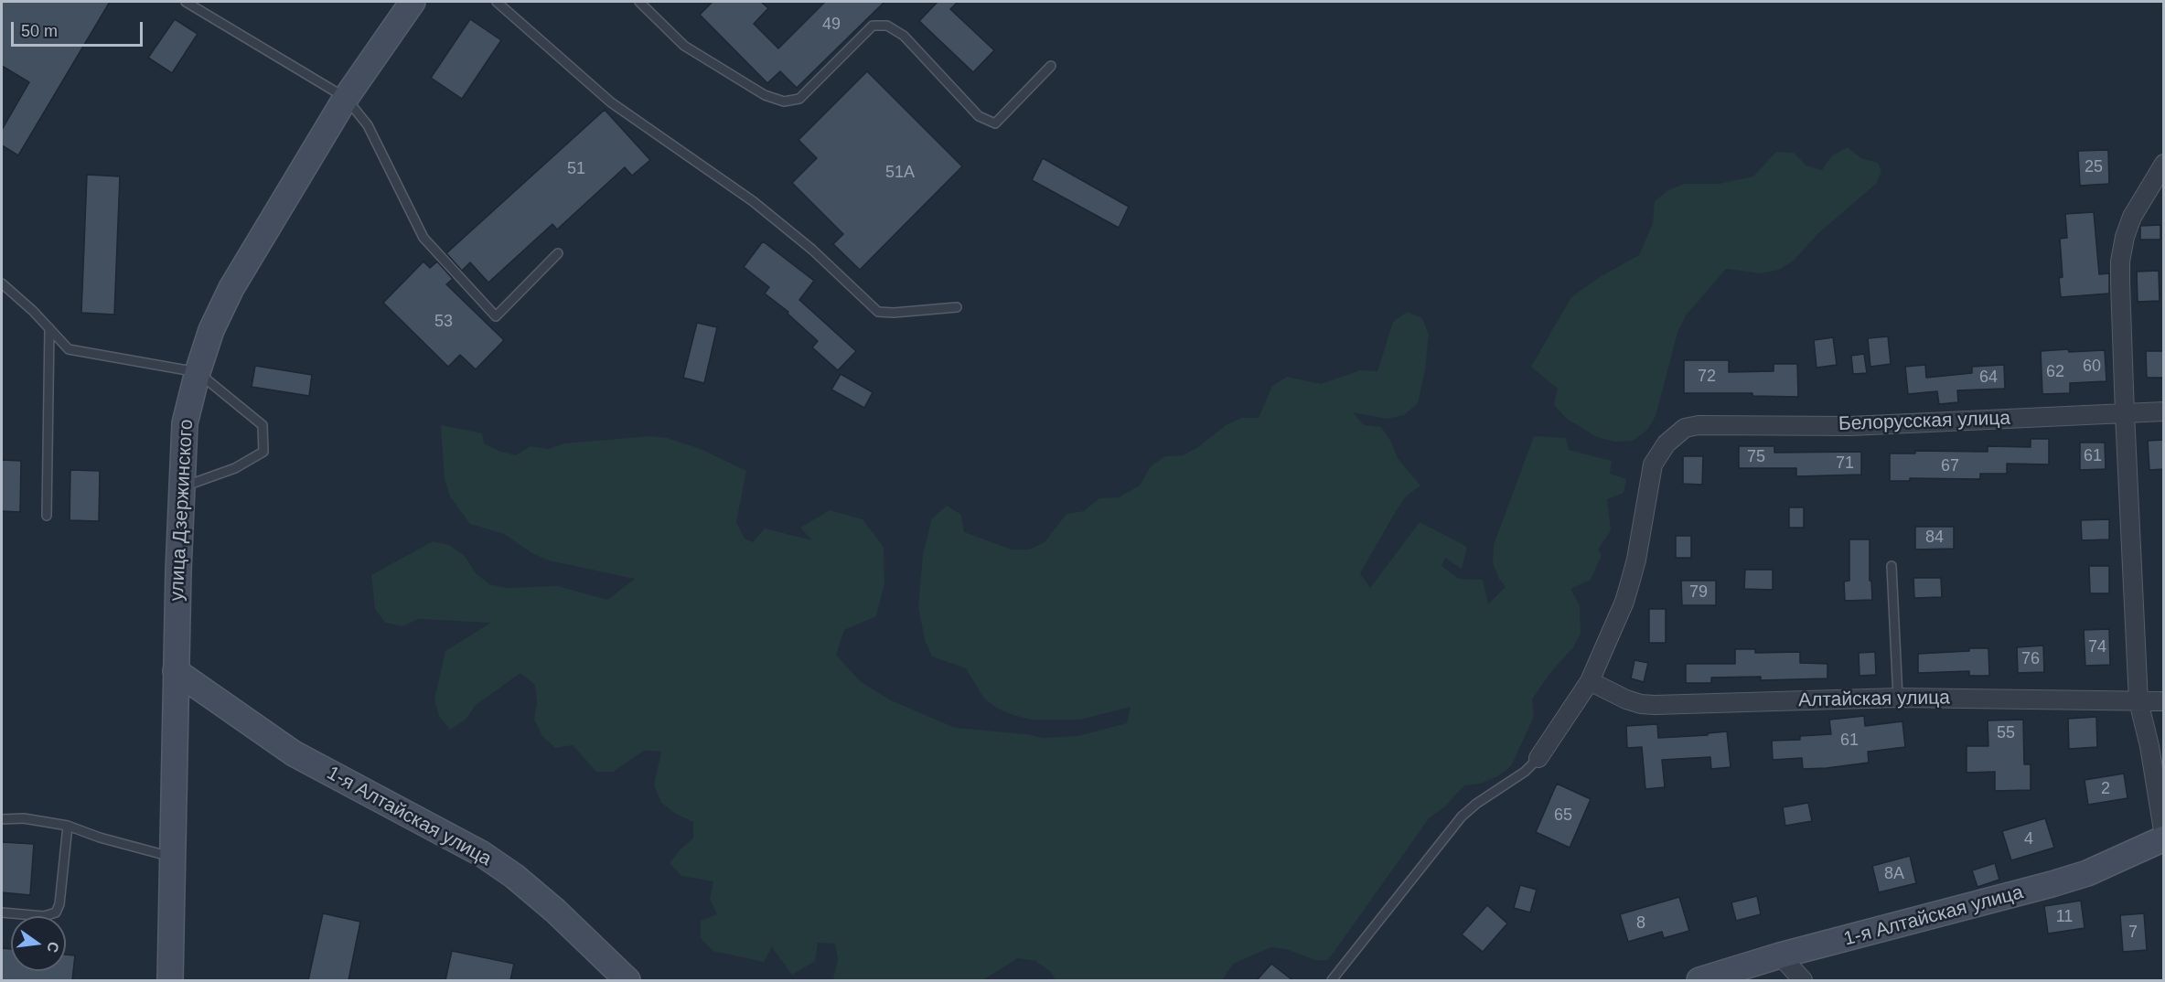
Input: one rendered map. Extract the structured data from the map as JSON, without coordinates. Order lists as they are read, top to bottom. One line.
{"streets":{"main road":["улица Дзержинского","1-я Алтайская улица"],"street":["Белорусская улица","Алтайская улица"]},"crossings":[["Белорусская улица","Алтайская улица"],["улица Дзержинского","1-я Алтайская улица"]],"house_numbers":["49","25","51","51А","53","60","62","72","64","61","75","71","67","84","79","74","76","55","61","2","65","4","8А","11","8","7"],"scale_bar":"50 m","north":"right"}
